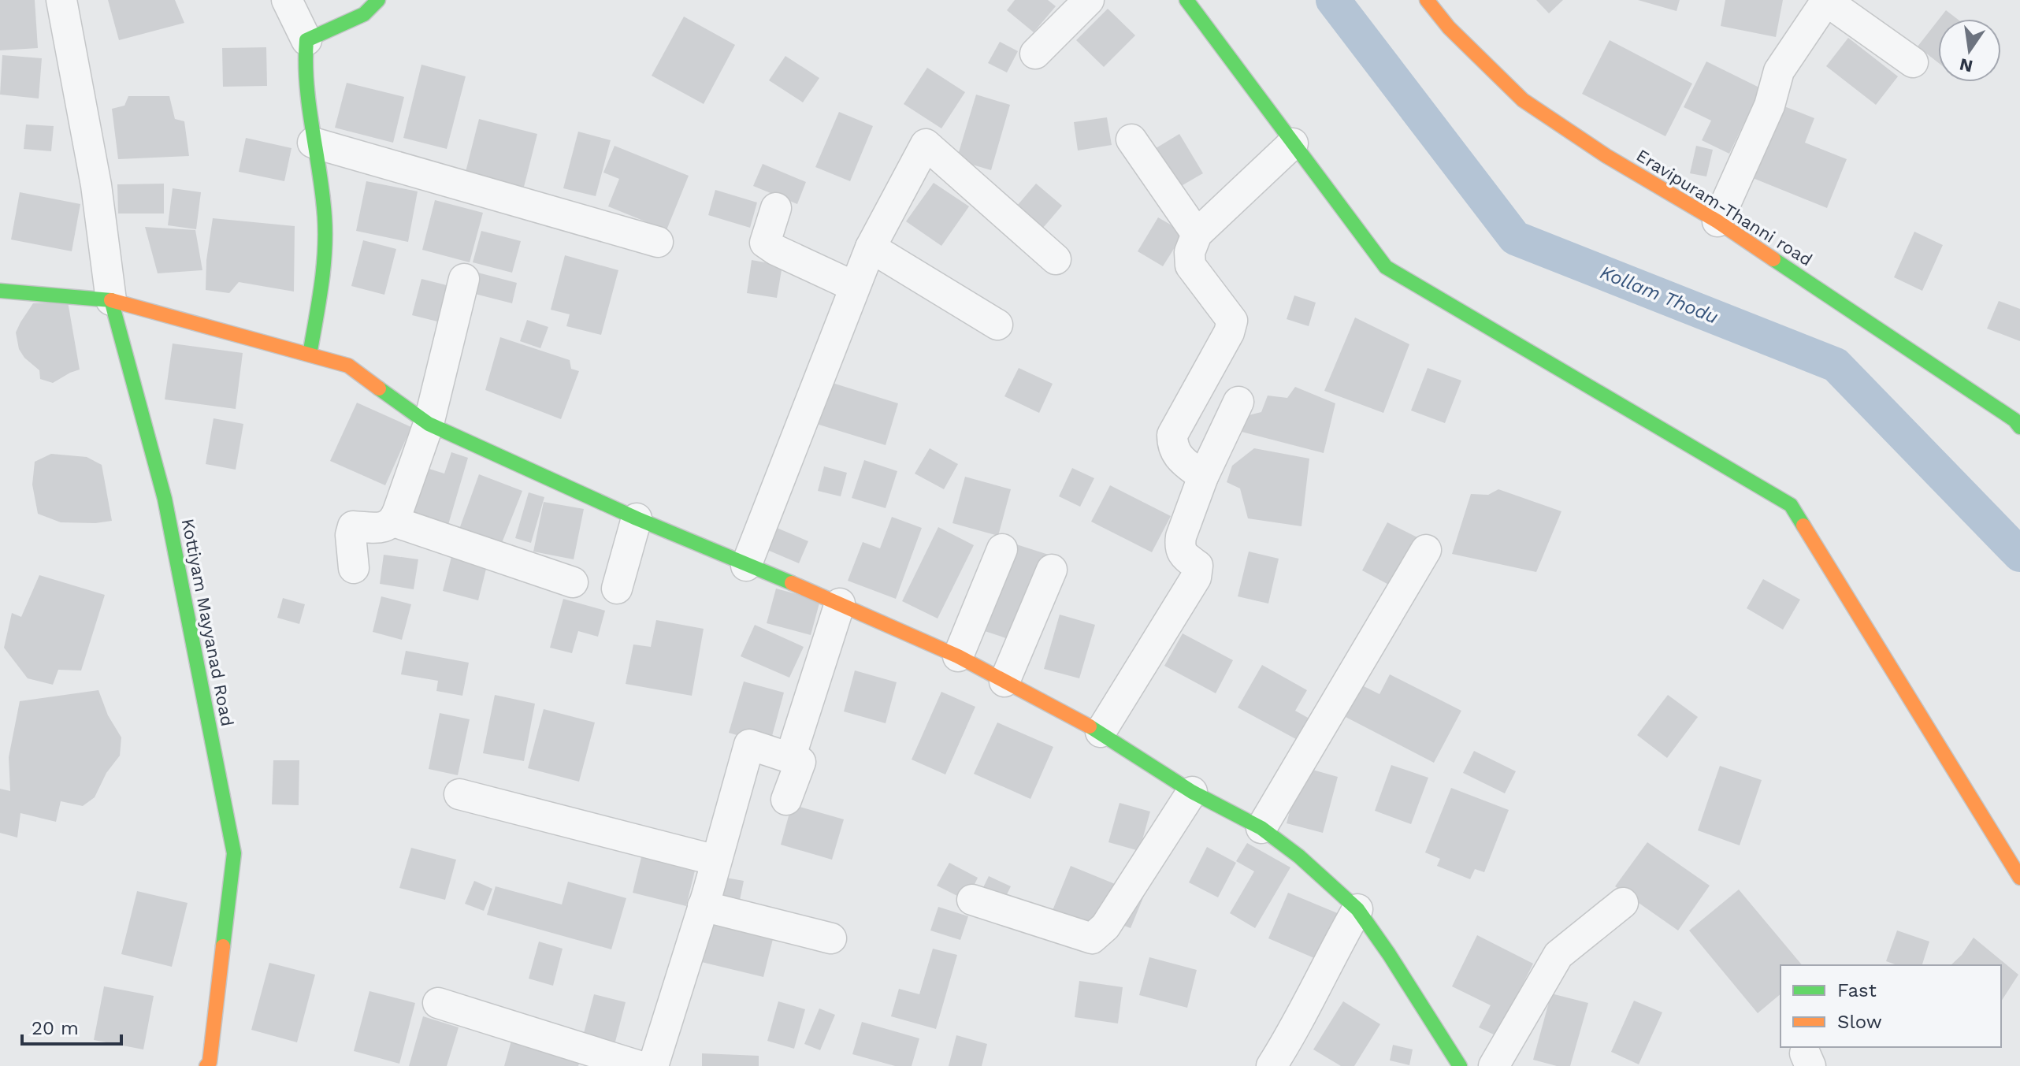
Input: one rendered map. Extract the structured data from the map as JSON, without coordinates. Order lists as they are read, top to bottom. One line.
{"streets":{"street":["Eravipuram-Thanni road","Kottiyam Mayyanad Road"]},"water":["Kollam Thodu"],"legend":["Fast","Slow"],"scale_bar":"20 m","north":"bottom"}
